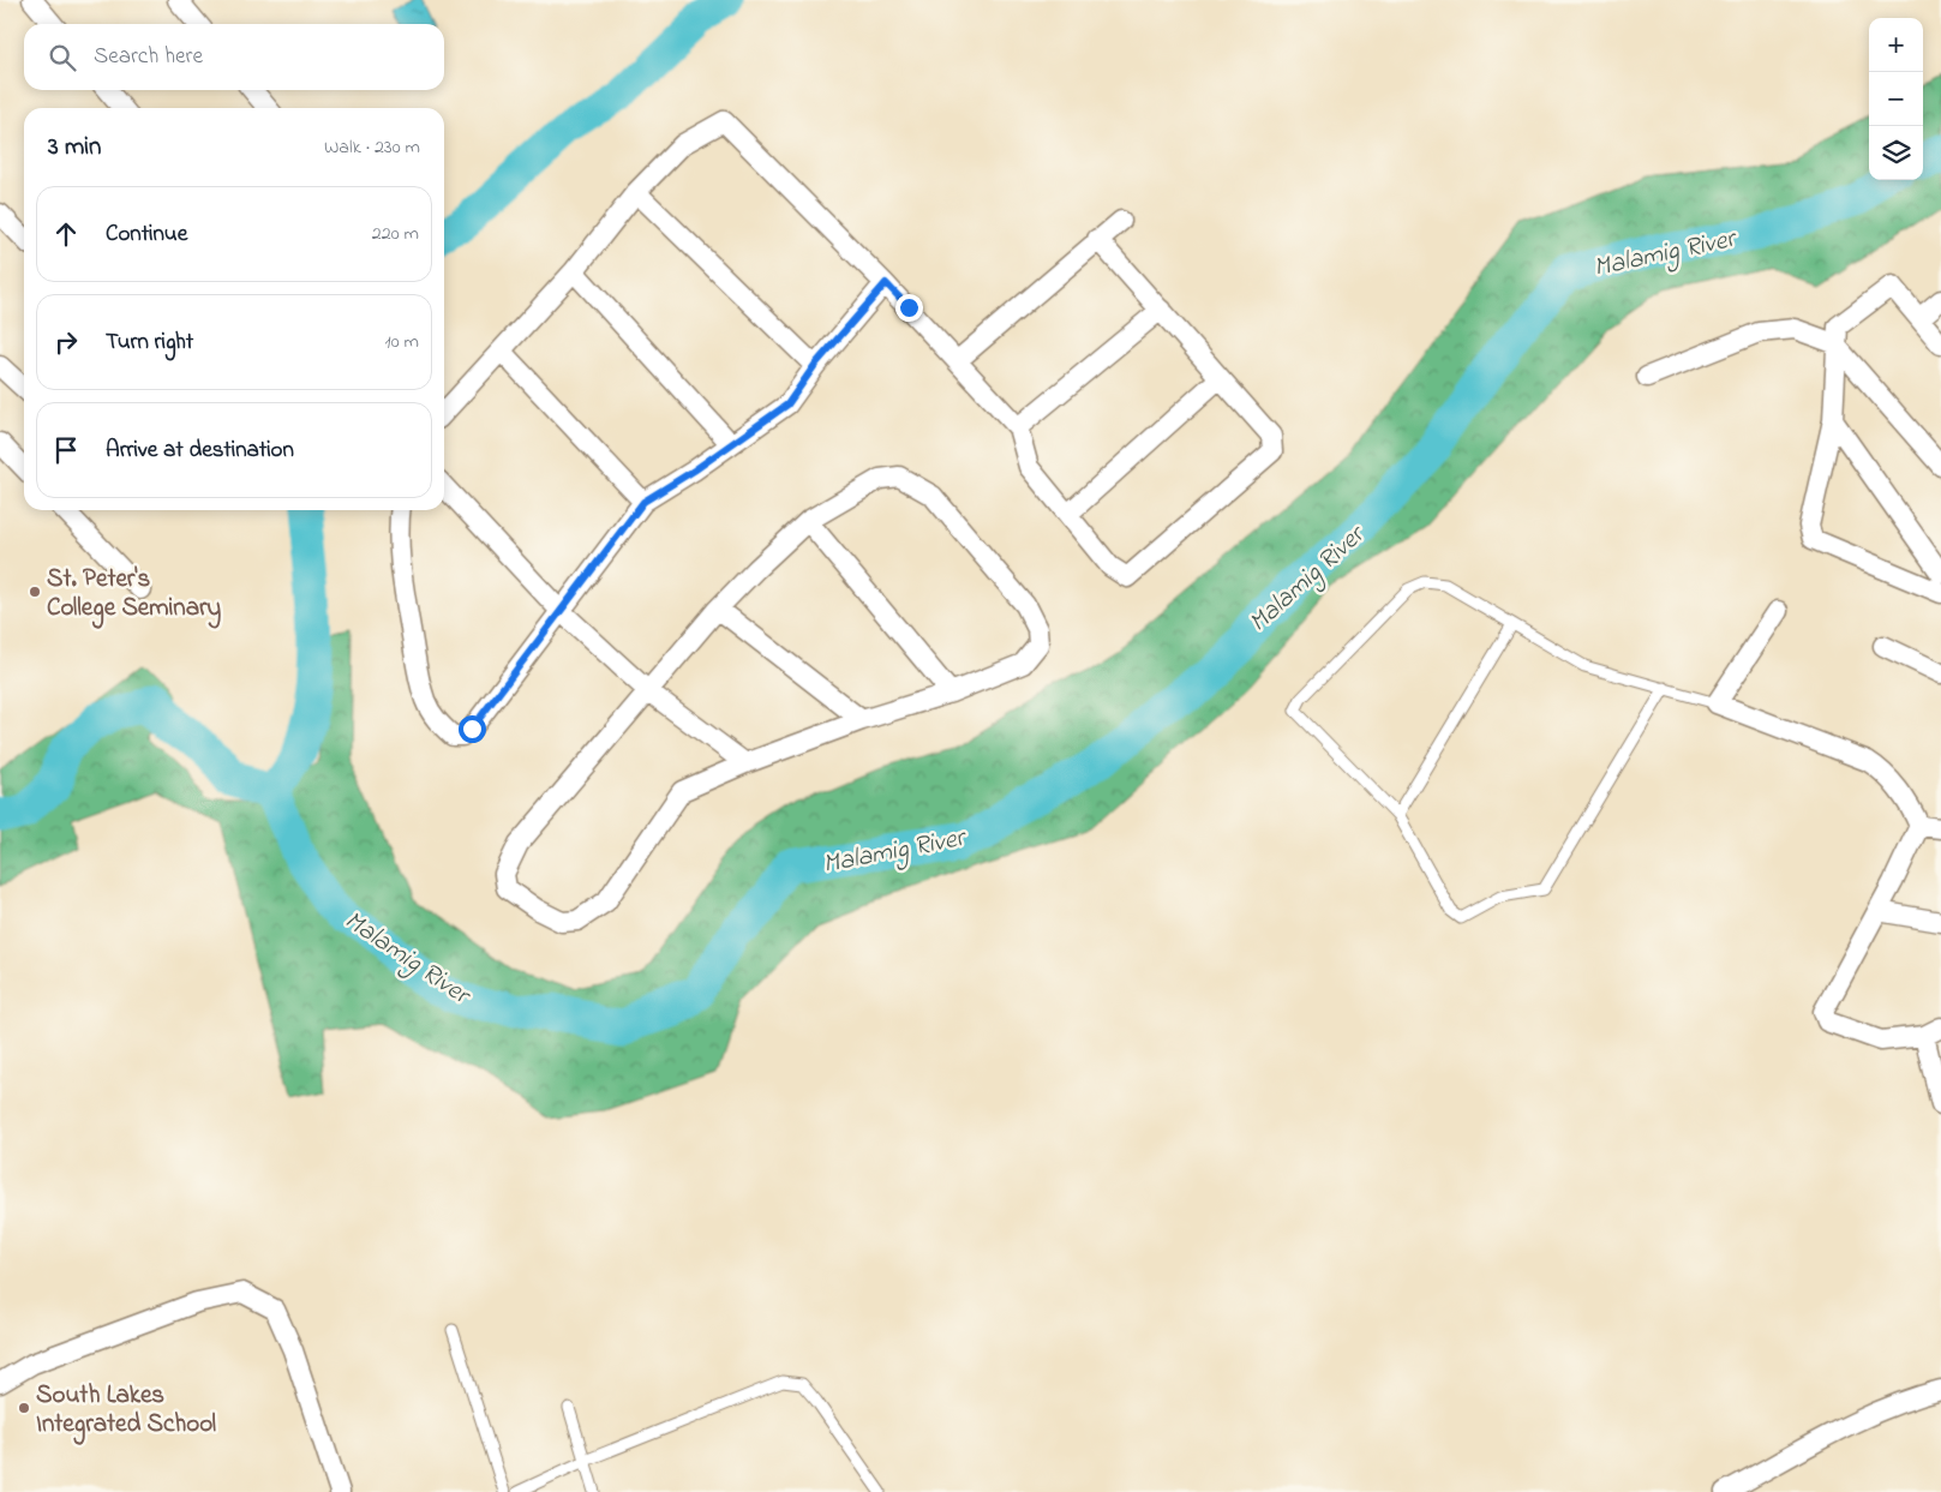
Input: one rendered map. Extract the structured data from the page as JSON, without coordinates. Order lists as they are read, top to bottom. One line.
{"water":["Malamig River"],"places":["St. Peter's College Seminary","South Lakes Integrated School"],"page":{"map_buttons":["+","−"],"search":"Search here","heading":["3 min","Walk · 230 m"],"list":[["Continue","220 m"],["Turn right","10 m"],"Arrive at destination"]}}
